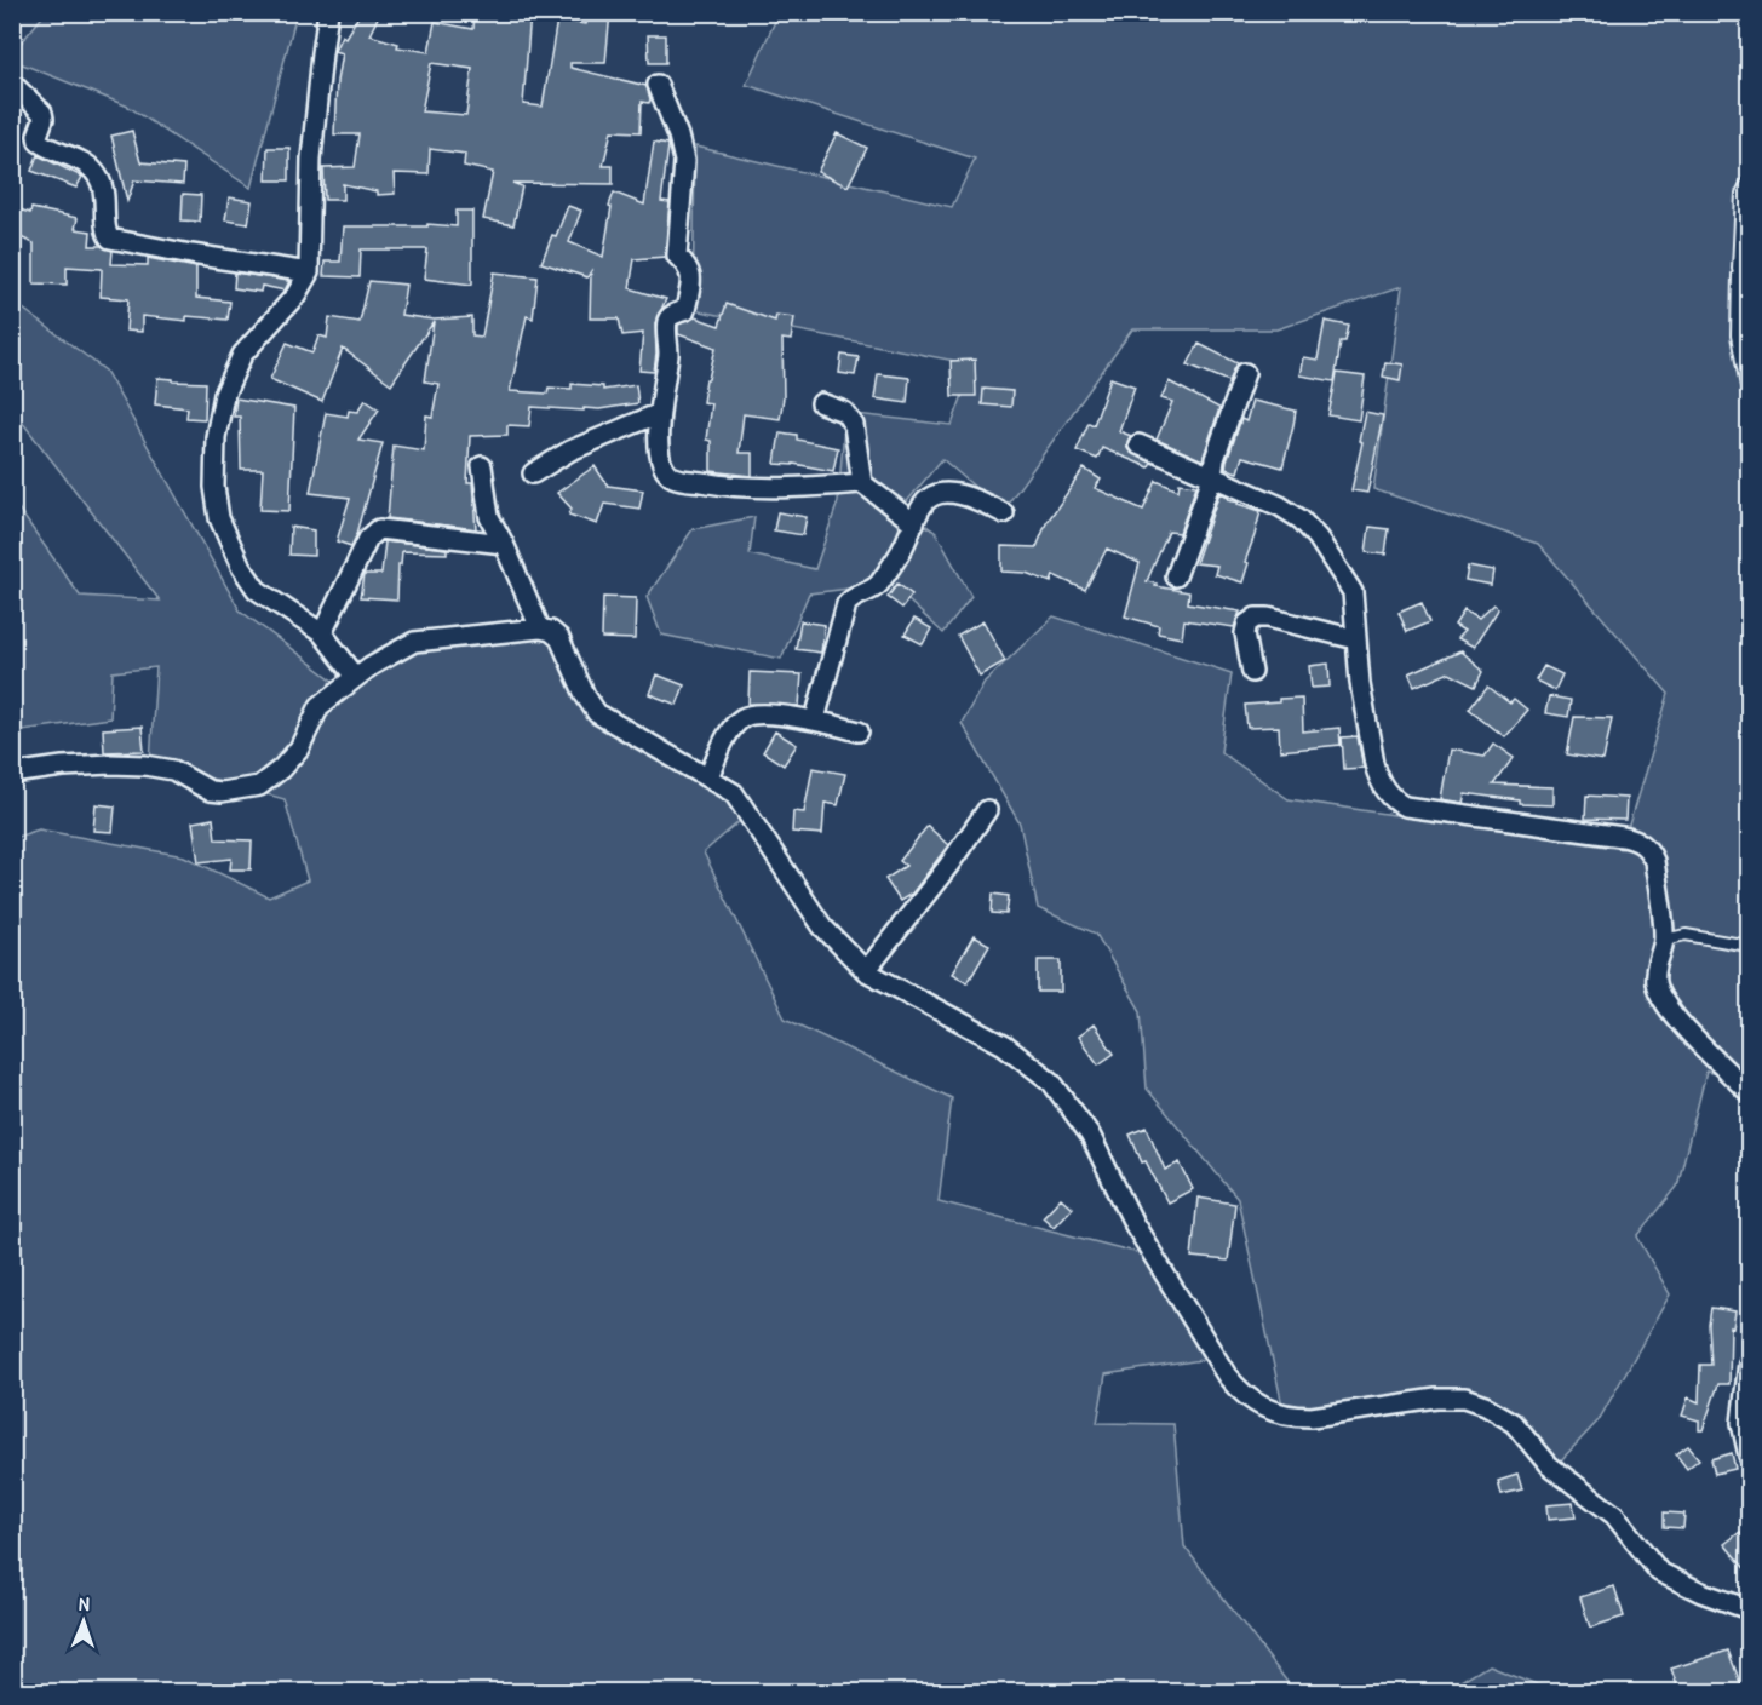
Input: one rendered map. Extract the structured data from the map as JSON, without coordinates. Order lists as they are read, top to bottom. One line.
{"north":"top"}
